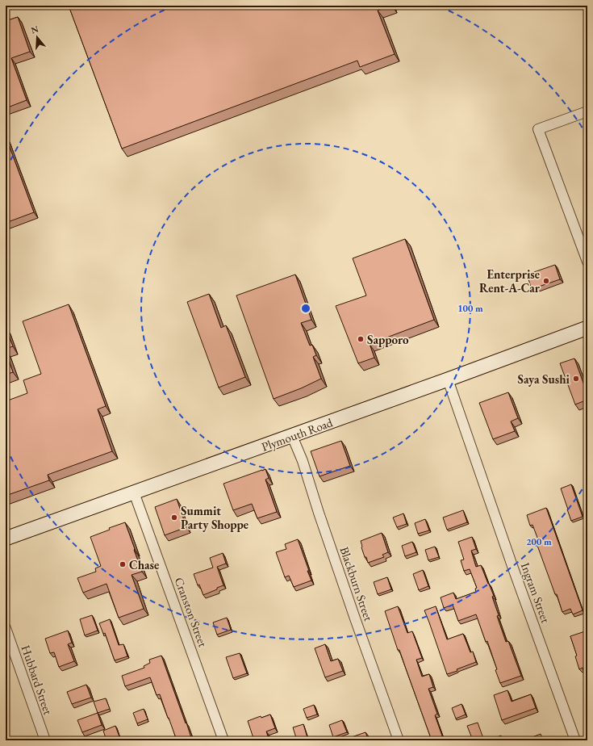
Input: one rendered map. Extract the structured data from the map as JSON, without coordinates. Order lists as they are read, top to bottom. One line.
{"streets":{"main road":["Plymouth Road"],"street":["Blackburn Street","Ingram Street","Cranston Street","Hubbard Street"]},"crossings":[["Plymouth Road","Blackburn Street"],["Plymouth Road","Ingram Street"],["Plymouth Road","Cranston Street"]],"places":["Enterprise Rent-A-Car","Sapporo","Saya Sushi","Summit Party Shoppe","Chase"],"north":"top","rings":["100 m","200 m"]}
